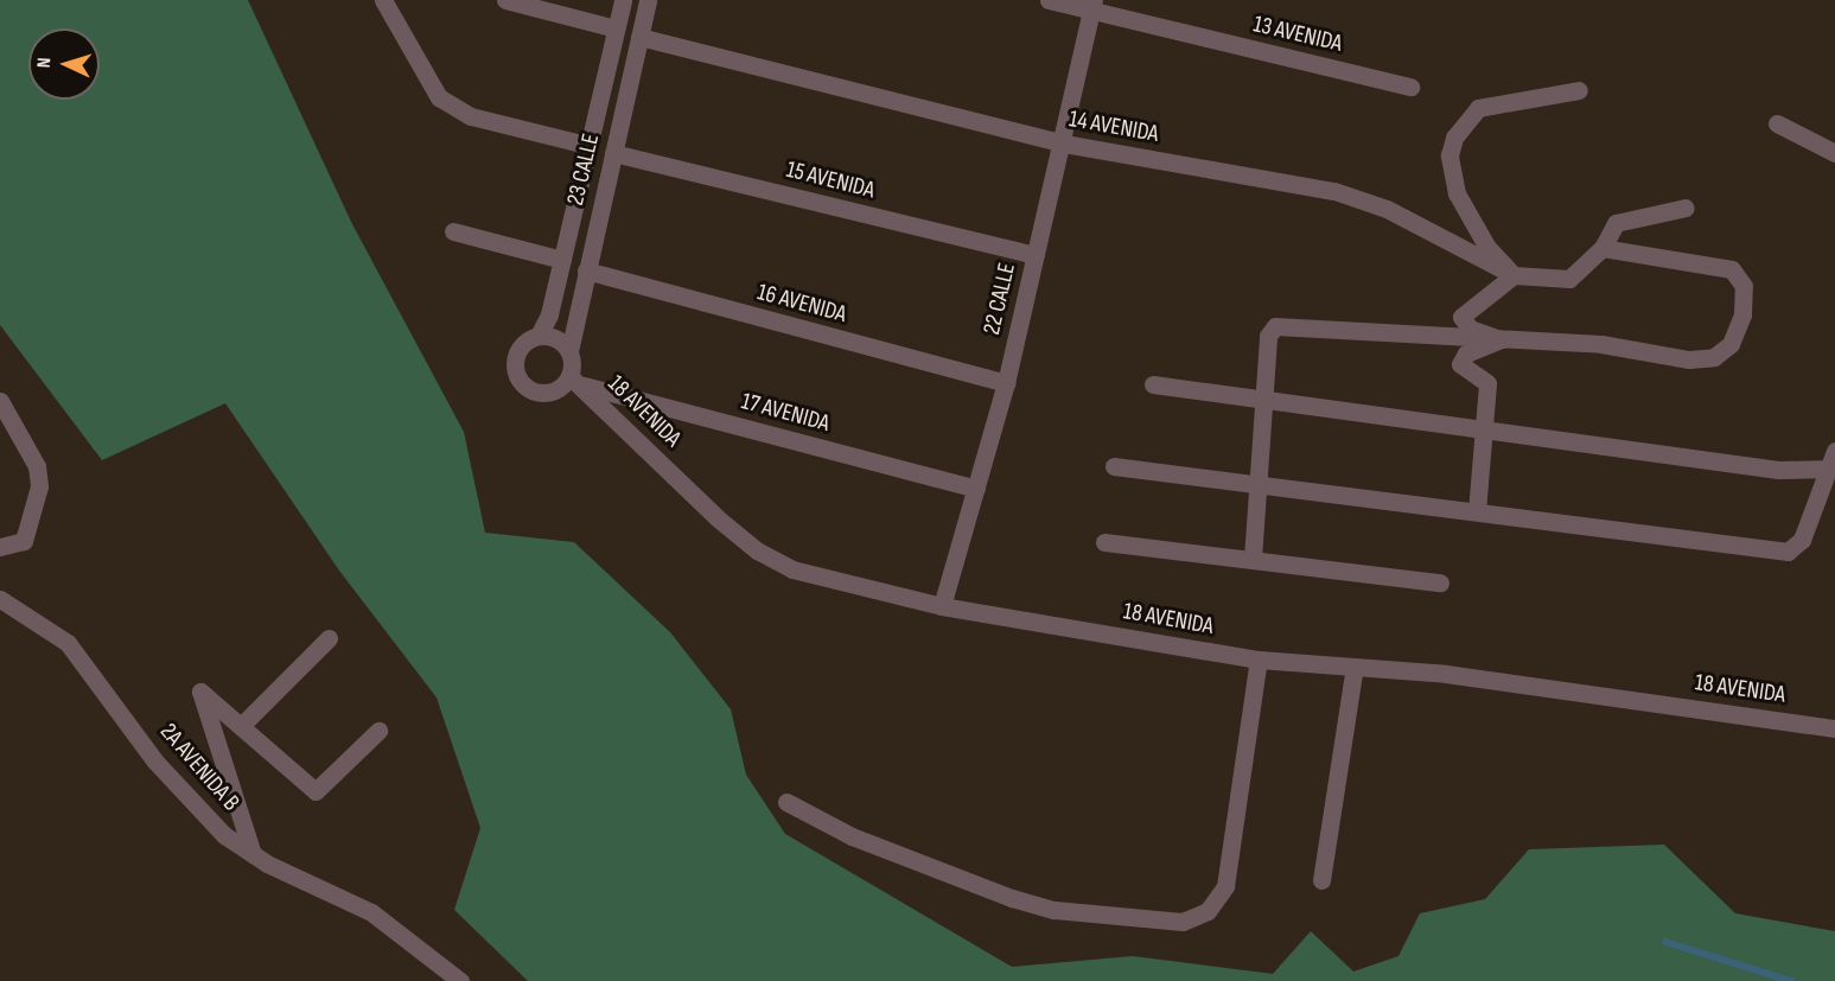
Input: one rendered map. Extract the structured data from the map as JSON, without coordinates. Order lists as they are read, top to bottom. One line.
{"streets":{"street":["13 AVENIDA","14 AVENIDA","23 CALLE","15 AVENIDA","22 CALLE","16 AVENIDA","18 AVENIDA","17 AVENIDA","2A AVENIDA B"]},"crossings":[["13 AVENIDA","22 CALLE"],["14 AVENIDA","23 CALLE"],["14 AVENIDA","22 CALLE"],["23 CALLE","15 AVENIDA"],["23 CALLE","16 AVENIDA"],["23 CALLE","18 AVENIDA"],["23 CALLE","17 AVENIDA"],["15 AVENIDA","22 CALLE"],["22 CALLE","16 AVENIDA"],["22 CALLE","18 AVENIDA"],["22 CALLE","17 AVENIDA"],["18 AVENIDA","17 AVENIDA"]],"north":"left"}
